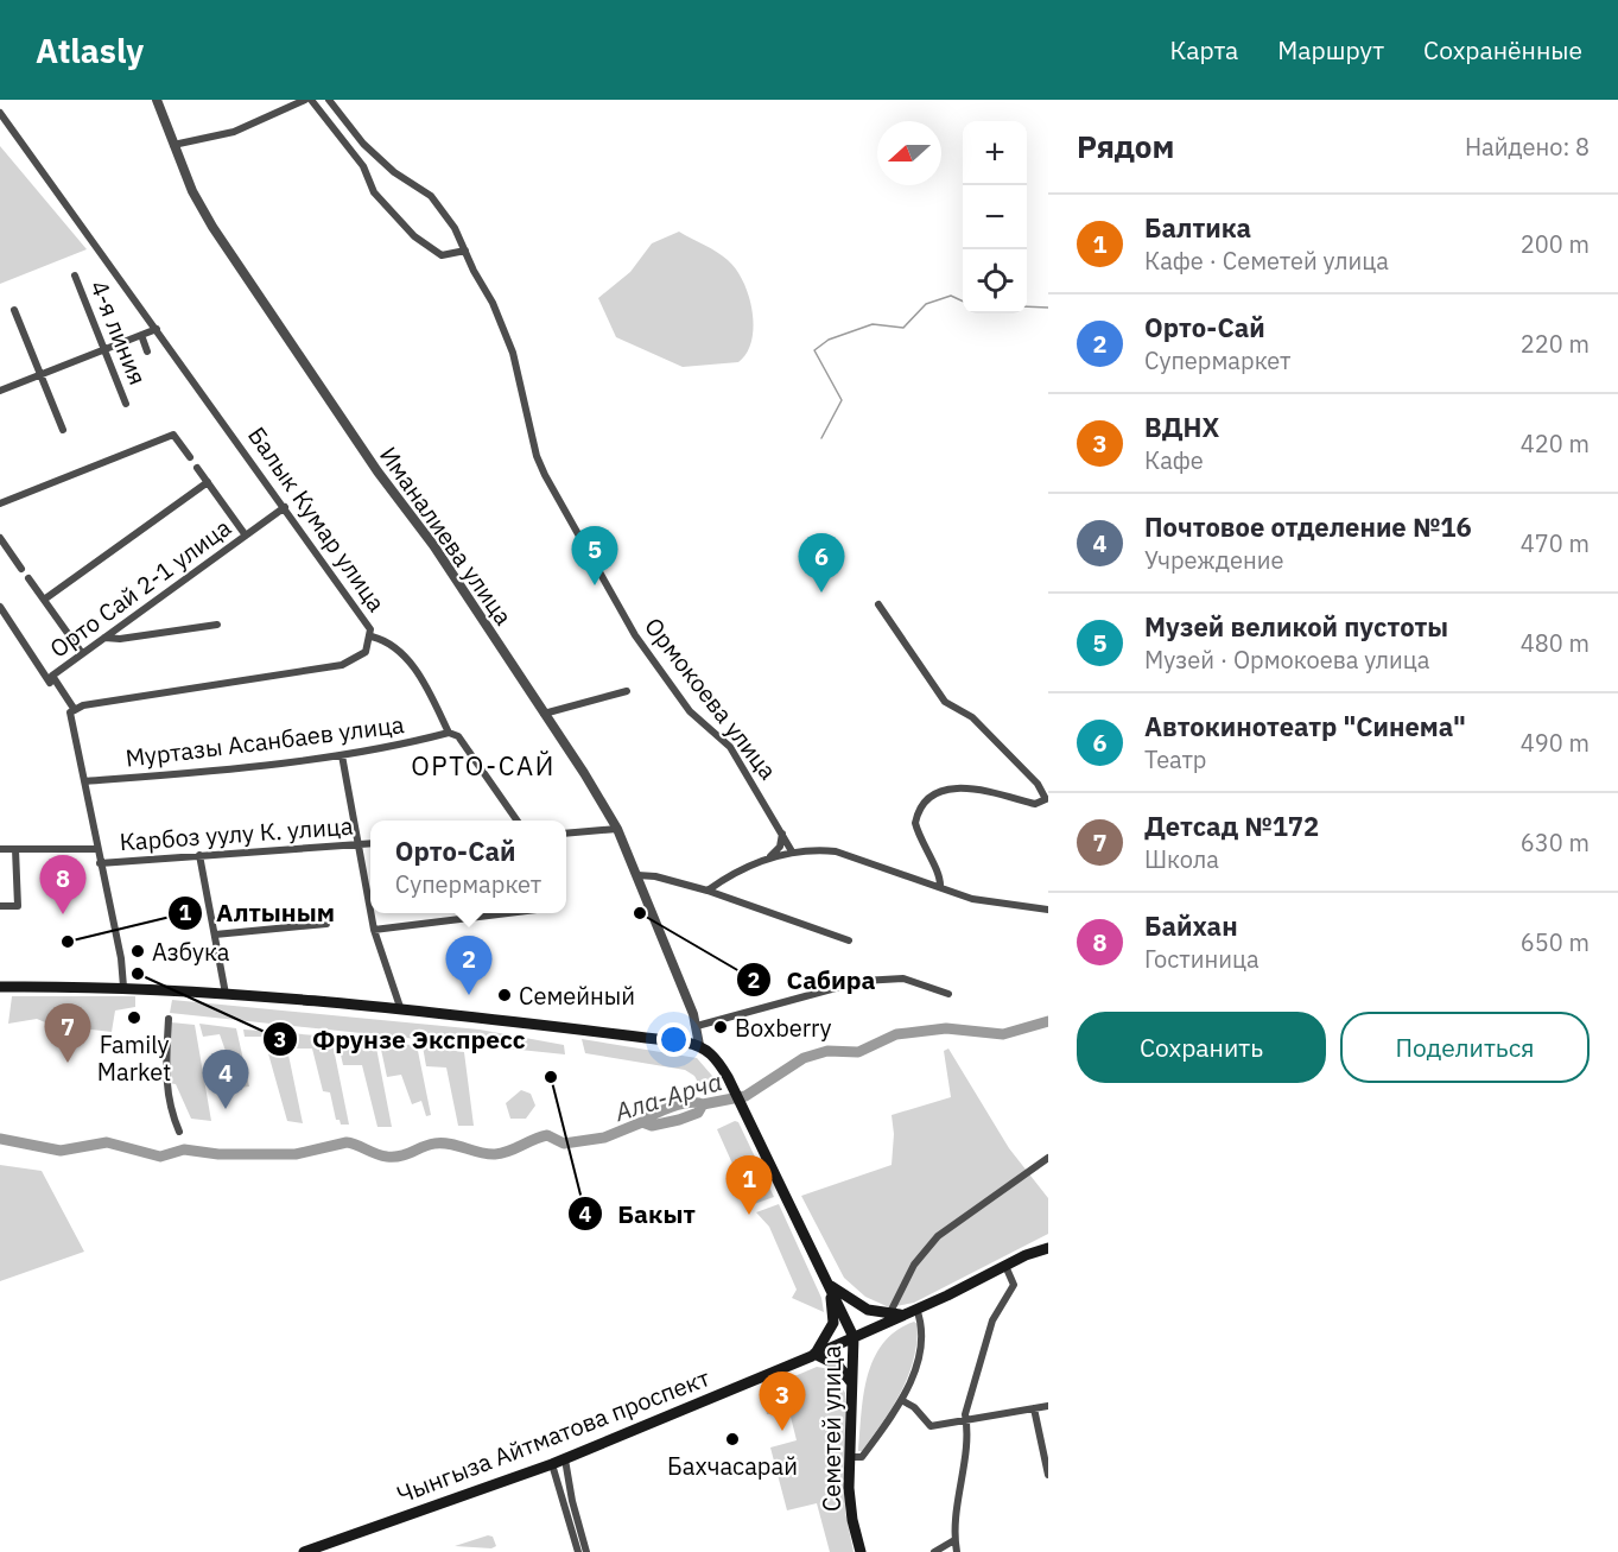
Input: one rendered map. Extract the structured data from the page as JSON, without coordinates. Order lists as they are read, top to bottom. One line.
{"streets":{"main road":["Семетей улица","Чынгыза Айтматова проспект"],"street":["4-я линия","Балык Кумар улица","Иманалиева улица","Орто Сай 2-1 улица","Ормокоева улица","Муртазы Асанбаев улица","Карбоз уулу К. улица"]},"crossings":[["Балык Кумар улица","Орто Сай 2-1 улица"],["Иманалиева улица","Семетей улица"],["Семетей улица","Чынгыза Айтматова проспект"]],"districts":["ОРТО-САЙ"],"water":["Ала-Арча"],"places":["Сабира","Алтыным","Азбука","Фрунзе Экспресс","Семейный","Family Market","Boxberry","Бакыт","Бахчасарай"],"north":"left","page":{"header":"Atlasly","nav":["Карта","Маршрут","Сохранённые"],"heading":["Рядом","Найдено: 8"],"map_buttons":["+","−"],"list":[{"mark":"1","name":"Балтика","note":"Кафе · Семетей улица","value":"200 m"},{"mark":"2","name":"Орто-Сай","note":"Супермаркет","value":"220 m"},{"mark":"3","name":"ВДНХ","note":"Кафе","value":"420 m"},{"mark":"4","name":"Почтовое отделение №16","note":"Учреждение","value":"470 m"},{"mark":"5","name":"Музей великой пустоты","note":"Музей · Ормокоева улица","value":"480 m"},{"mark":"6","name":"Автокинотеатр \"Синема\"","note":"Театр","value":"490 m"},{"mark":"7","name":"Детсад №172","note":"Школа","value":"630 m"},{"mark":"8","name":"Байхан","note":"Гостиница","value":"650 m"}],"pins":["5","6","8","2","7","4","1","3"],"popup":["Орто-Сай","Супермаркет"],"buttons":["Сохранить","Поделиться"]}}
